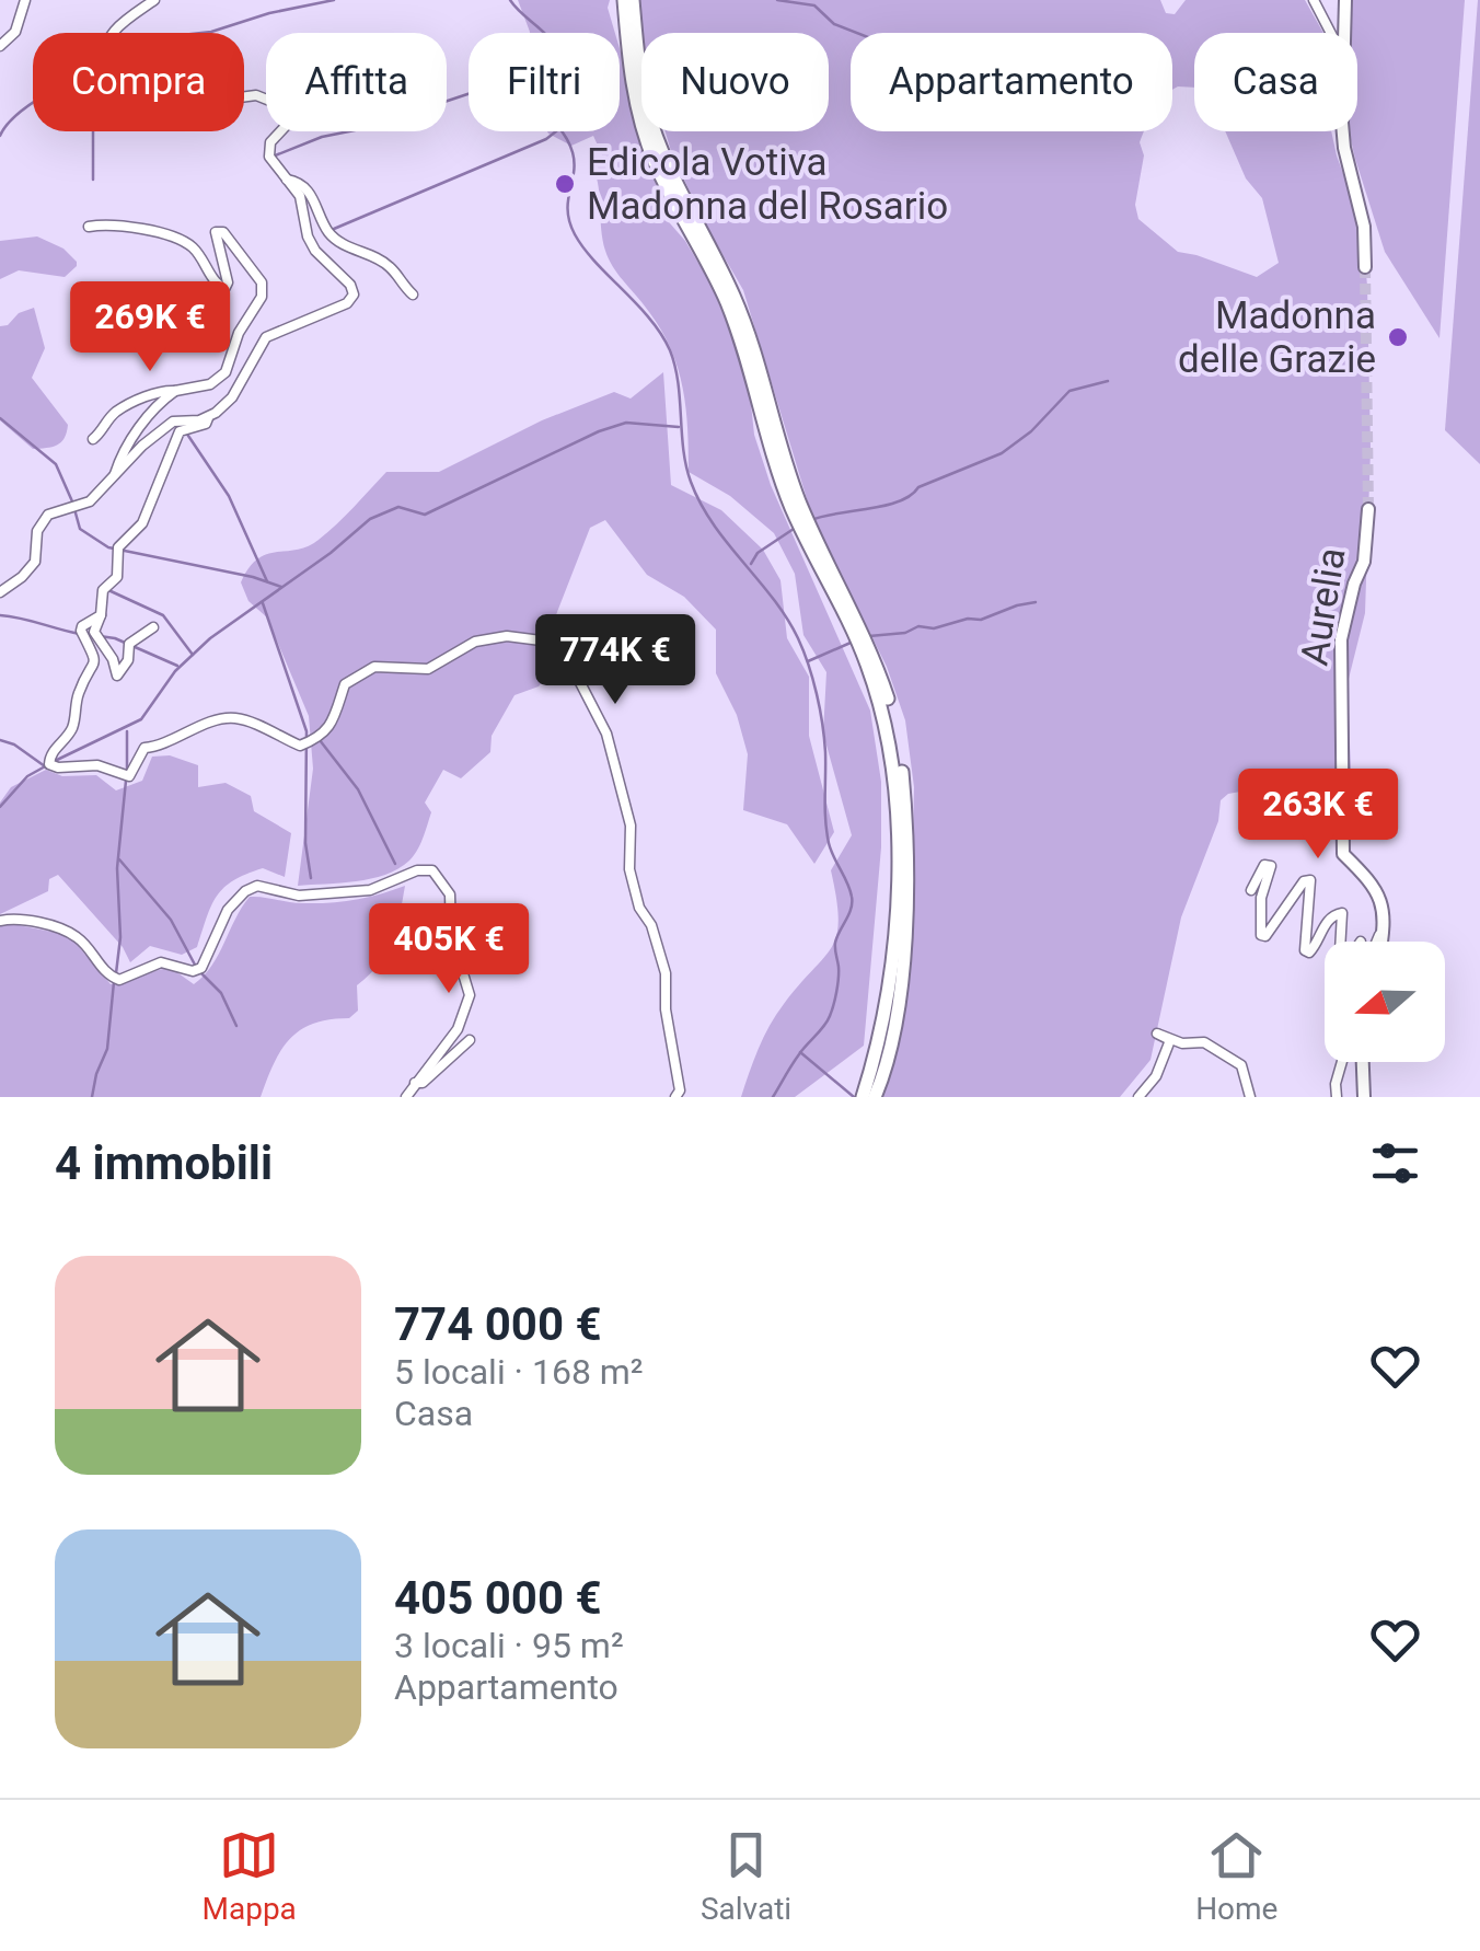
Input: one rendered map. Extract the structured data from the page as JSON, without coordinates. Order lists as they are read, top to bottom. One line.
{"streets":{"main road":["Aurelia"]},"places":["Edicola Votiva Madonna del Rosario","Madonna delle Grazie"],"north":"left","page":{"chip":["Compra","Affitta","Filtri","Nuovo","Appartamento","Casa"],"price":["269K €","774K €","263K €","405K €"],"heading":"4 immobili","list":[{"name":"774 000 €","note":"5 locali · 168 m² · Casa"},{"name":"405 000 €","note":"3 locali · 95 m² · Appartamento"}],"tabs":["Mappa","Salvati","Home"]}}
